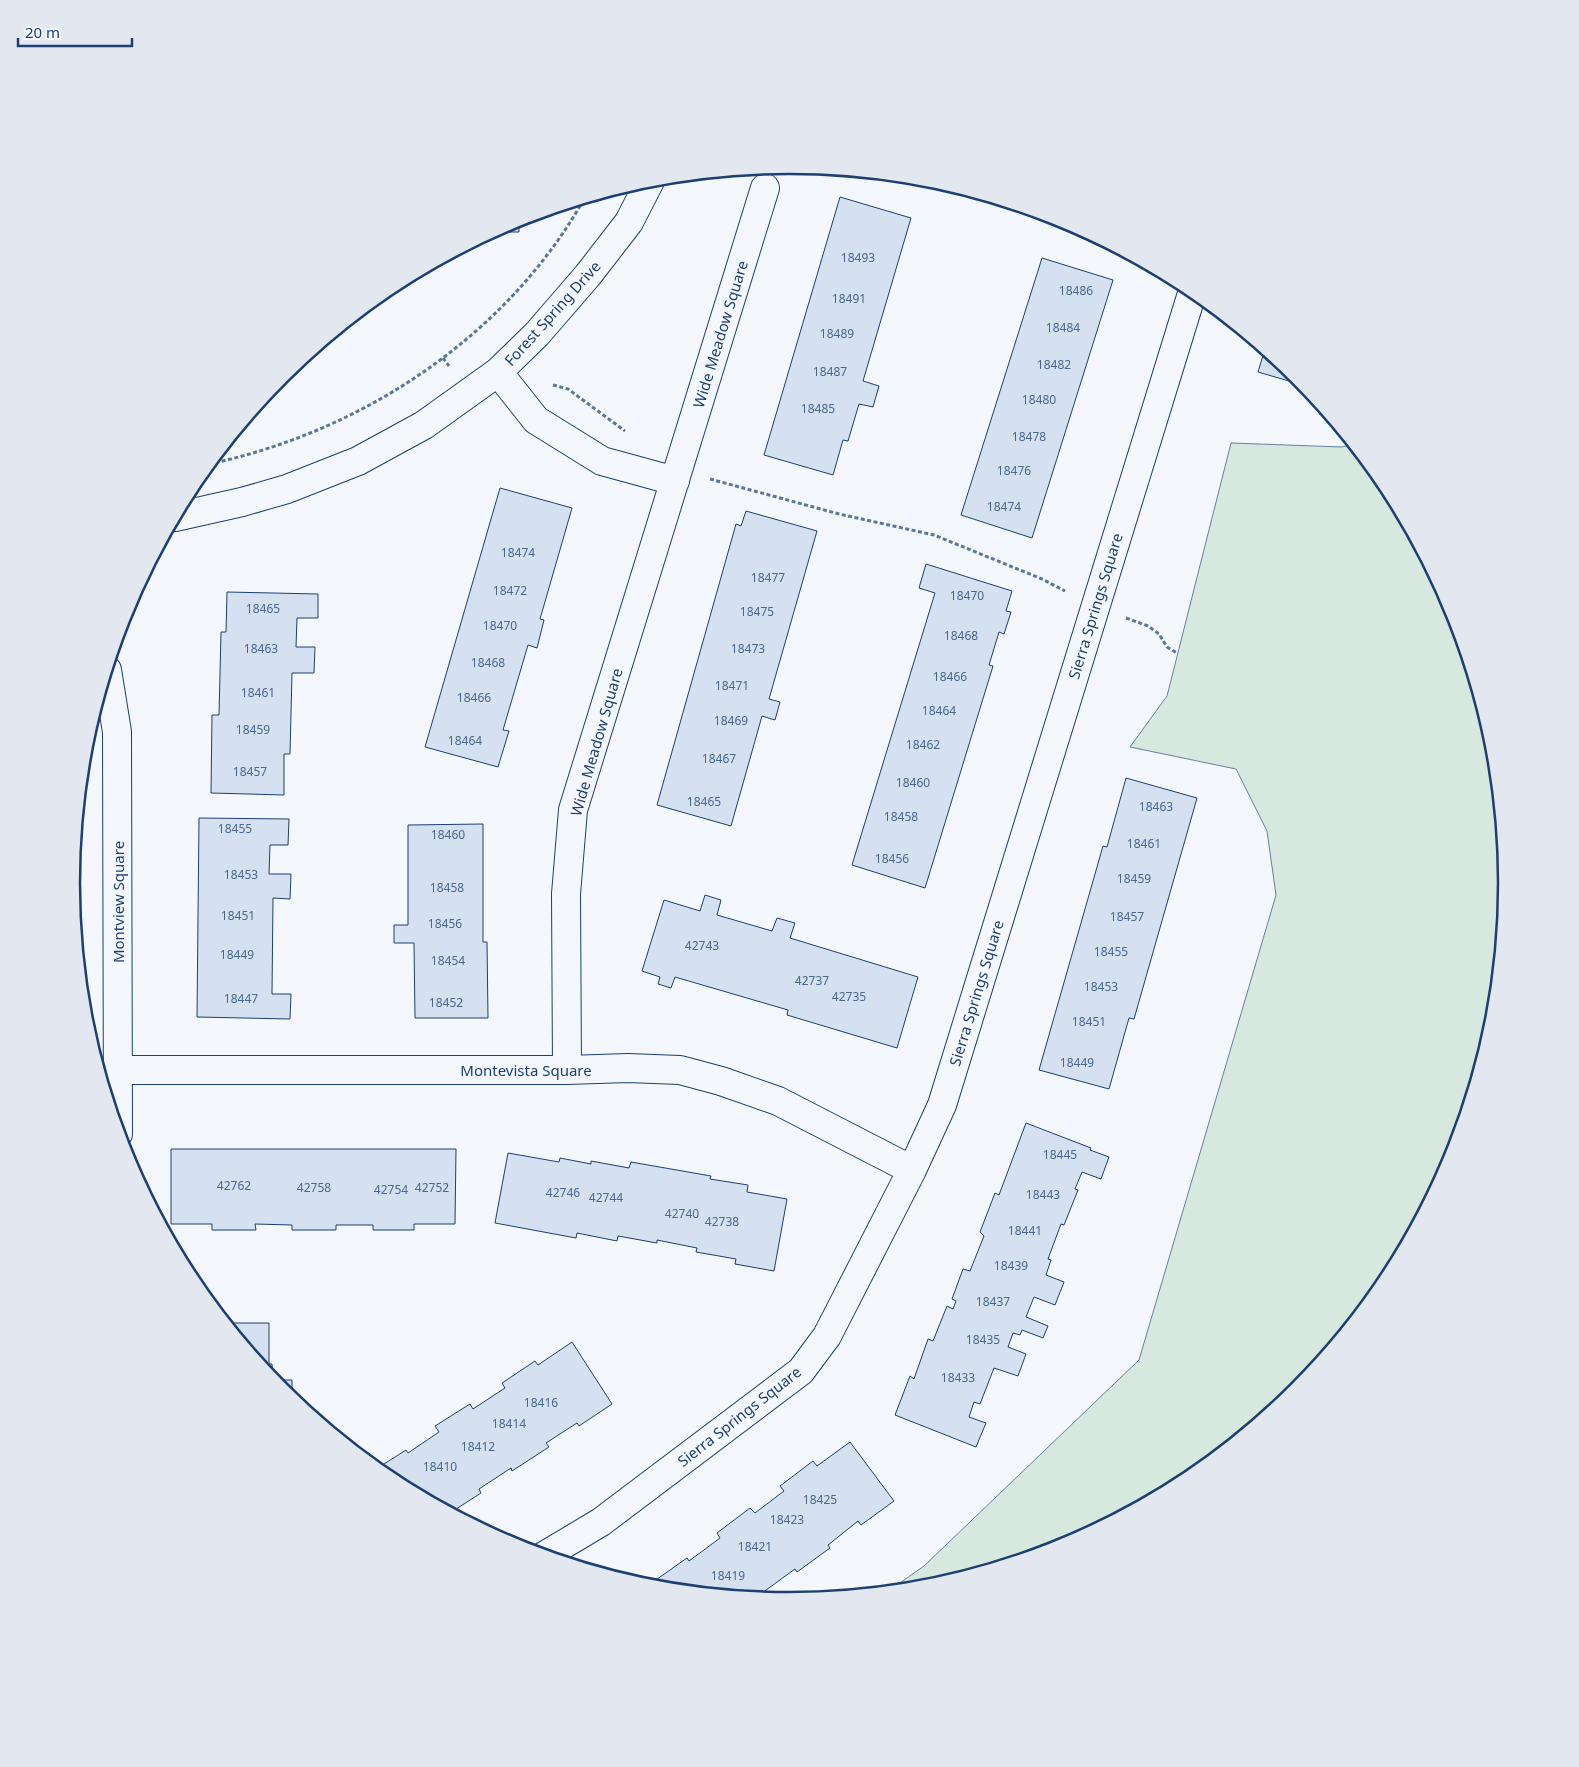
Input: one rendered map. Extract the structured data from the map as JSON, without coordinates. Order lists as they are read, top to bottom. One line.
{"streets":{"street":["Forest Spring Drive","Wide Meadow Square","Sierra Springs Square","Montview Square","Montevista Square"]},"crossings":[["Wide Meadow Square","Montevista Square"],["Sierra Springs Square","Montevista Square"],["Montview Square","Montevista Square"]],"house_numbers":["18493","18486","18491","18484","18489","18482","18487","18480","18485","18478","18476","18474","18474","18477","18472","18470","18465","18475","18470","18468","18463","18473","18468","18466","18471","18461","18466","18464","18469","18459","18464","18462","18467","18457","18460","18465","18463","18458","18455","18460","18461","18456","18453","18459","18458","18451","18457","18456","42743","18455","18449","18454","42737","18453","42735","18447","18452","18451","18449","18445","42762","42758","42752","42754","42746","18443","42744","42740","42738","18441","18439","18437","18435","18433","18416","18414","18412","18410","18425","18423","18421","18419"],"scale_bar":"20 m"}
